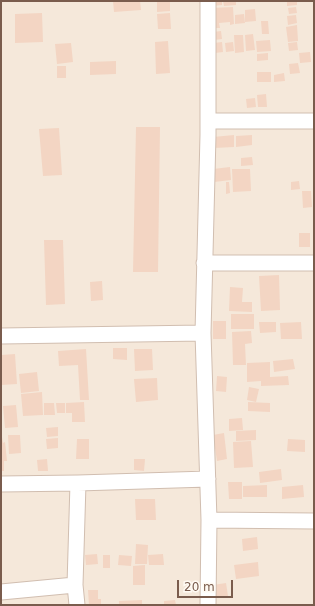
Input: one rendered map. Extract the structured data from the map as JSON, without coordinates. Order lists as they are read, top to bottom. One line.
{"scale_bar":"20 m"}
